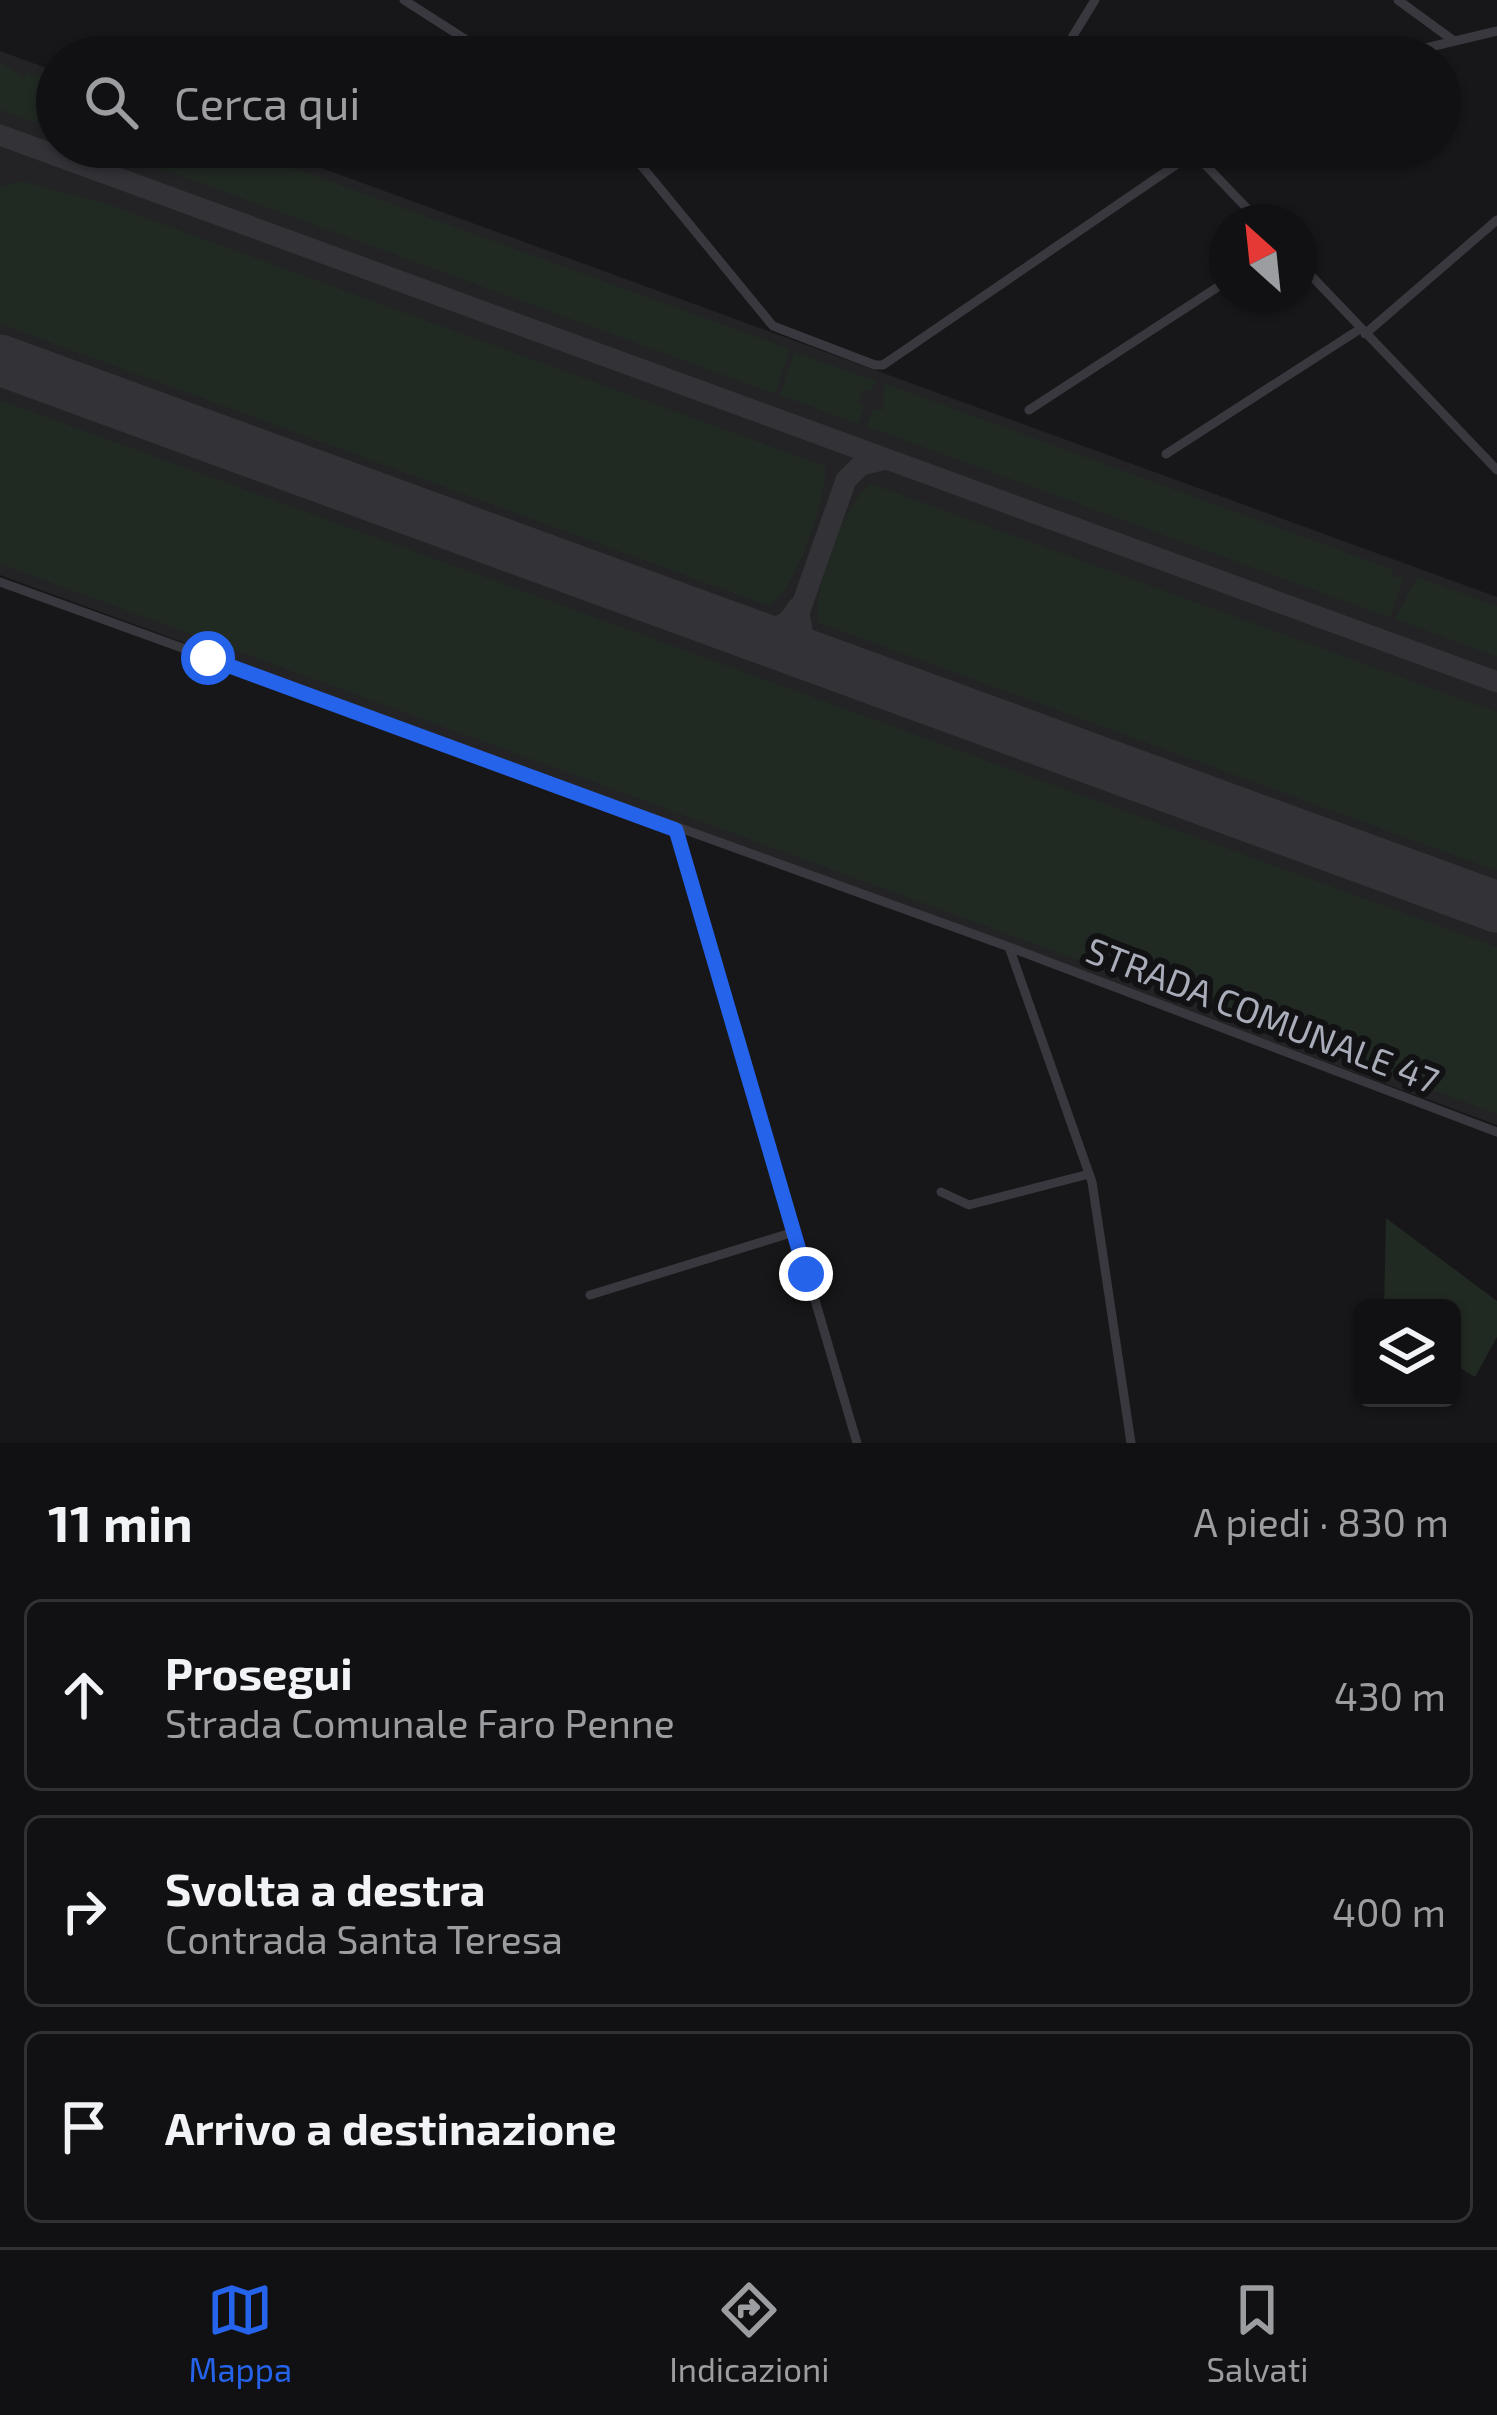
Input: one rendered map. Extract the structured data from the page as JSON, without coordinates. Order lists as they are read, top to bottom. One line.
{"streets":{"street":["STRADA COMUNALE 47"]},"north":"top left","page":{"search":"Cerca qui","heading":["11 min","A piedi · 830 m"],"list":[["Prosegui","Strada Comunale Faro Penne","430 m"],["Svolta a destra","Contrada Santa Teresa","400 m"],"Arrivo a destinazione"],"nav":["Mappa","Indicazioni","Salvati"]}}
